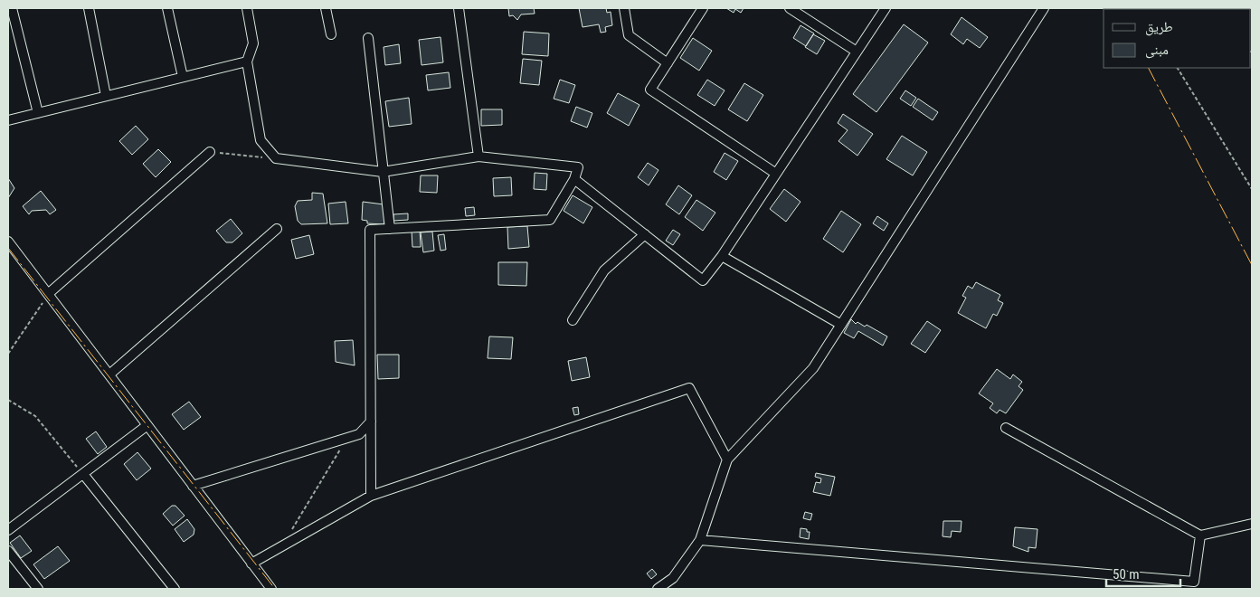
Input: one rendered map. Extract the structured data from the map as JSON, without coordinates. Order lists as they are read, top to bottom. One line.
{"legend":["طريق","مبنى"],"scale_bar":"50 m"}
